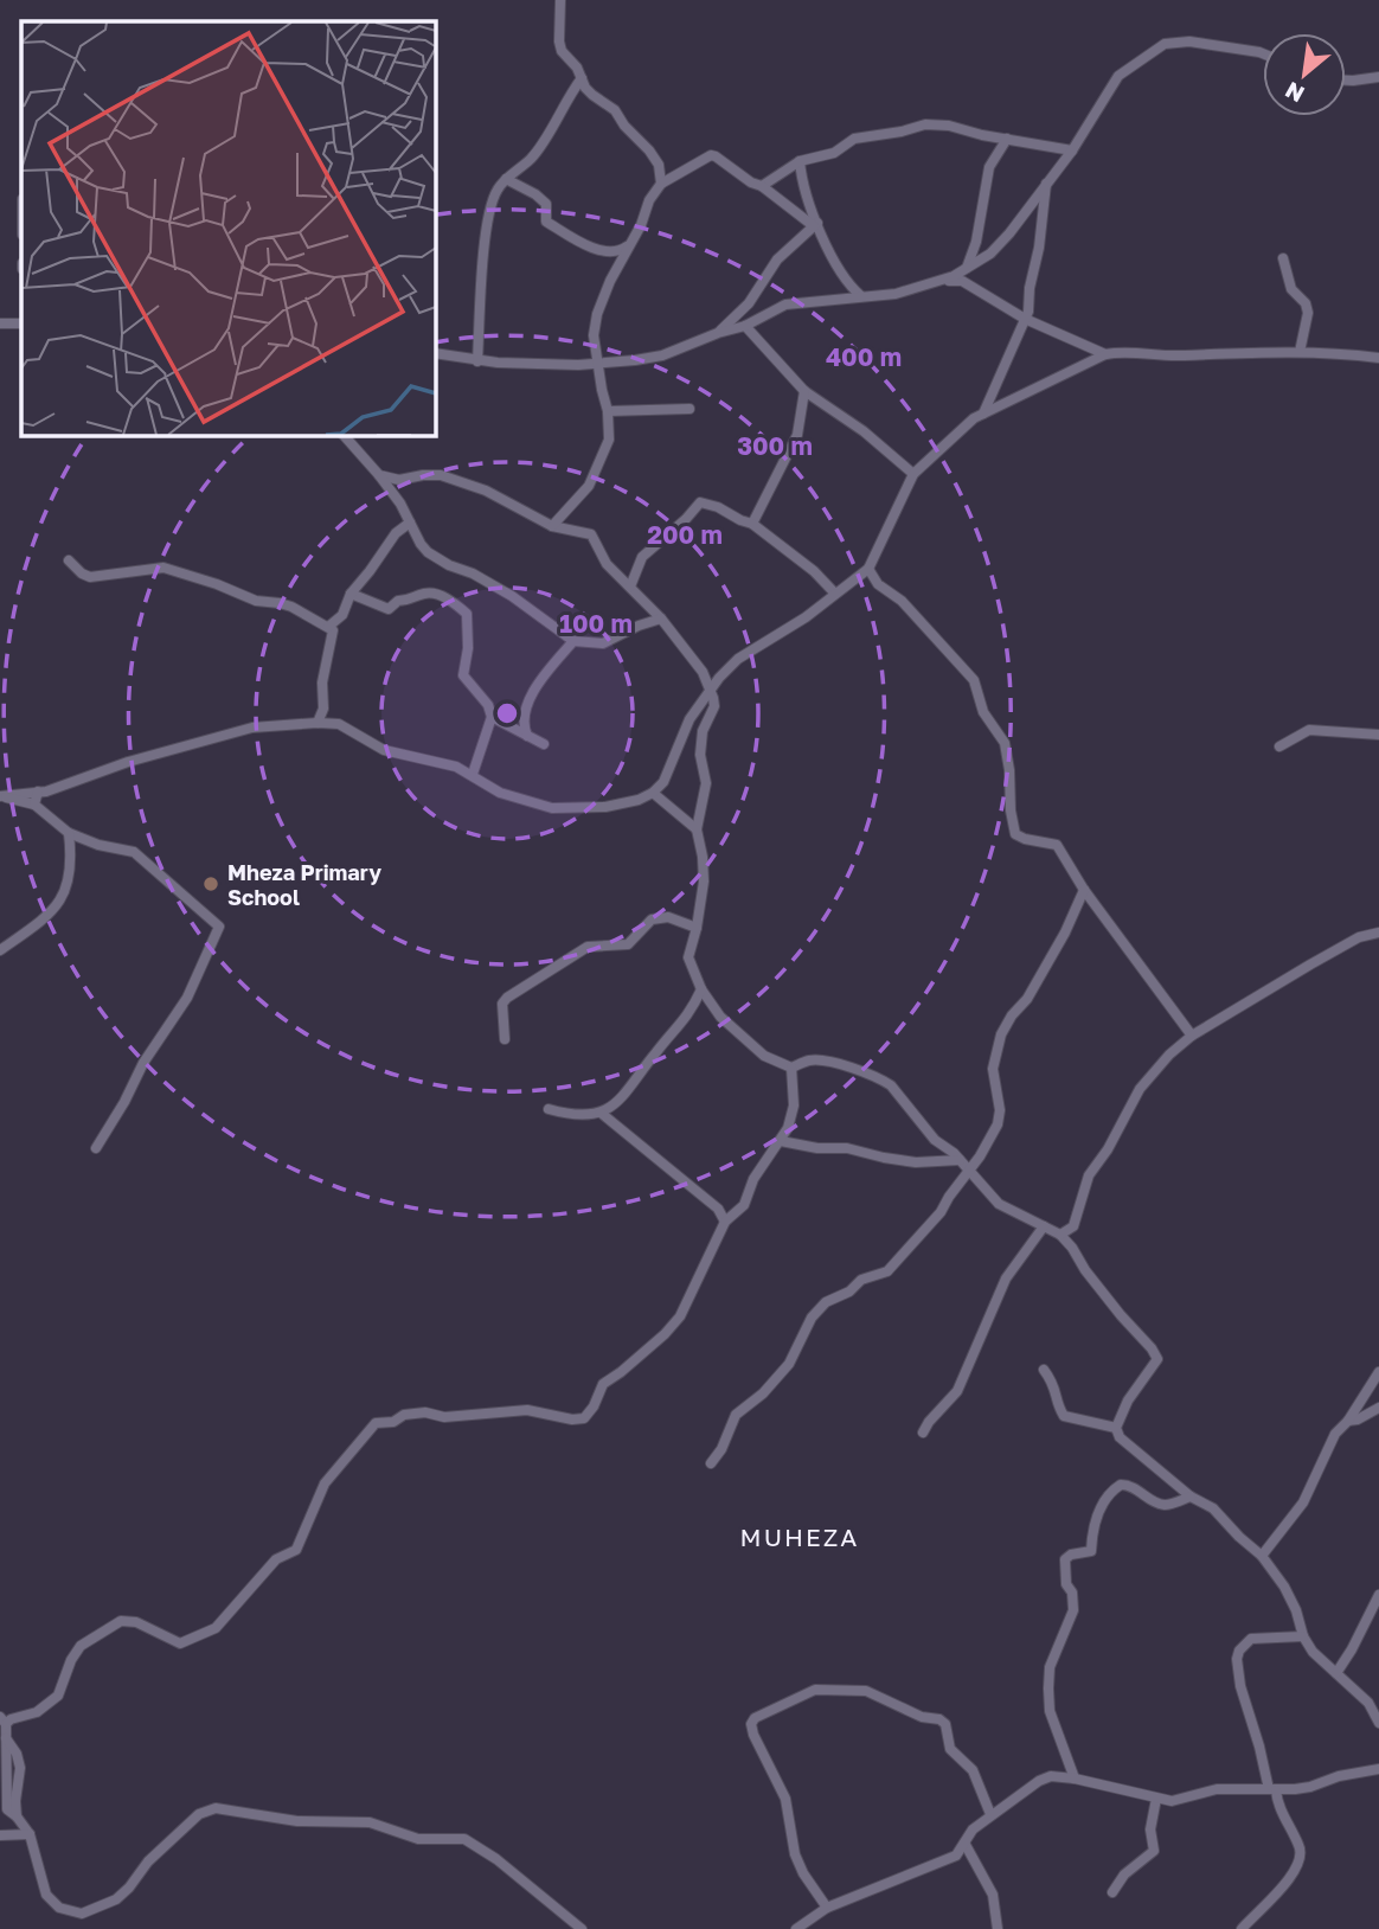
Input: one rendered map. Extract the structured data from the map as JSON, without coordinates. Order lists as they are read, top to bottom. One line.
{"districts":["MUHEZA"],"places":["Mheza Primary School"],"north":"bottom left","rings":["400 m","300 m","200 m","100 m"]}
